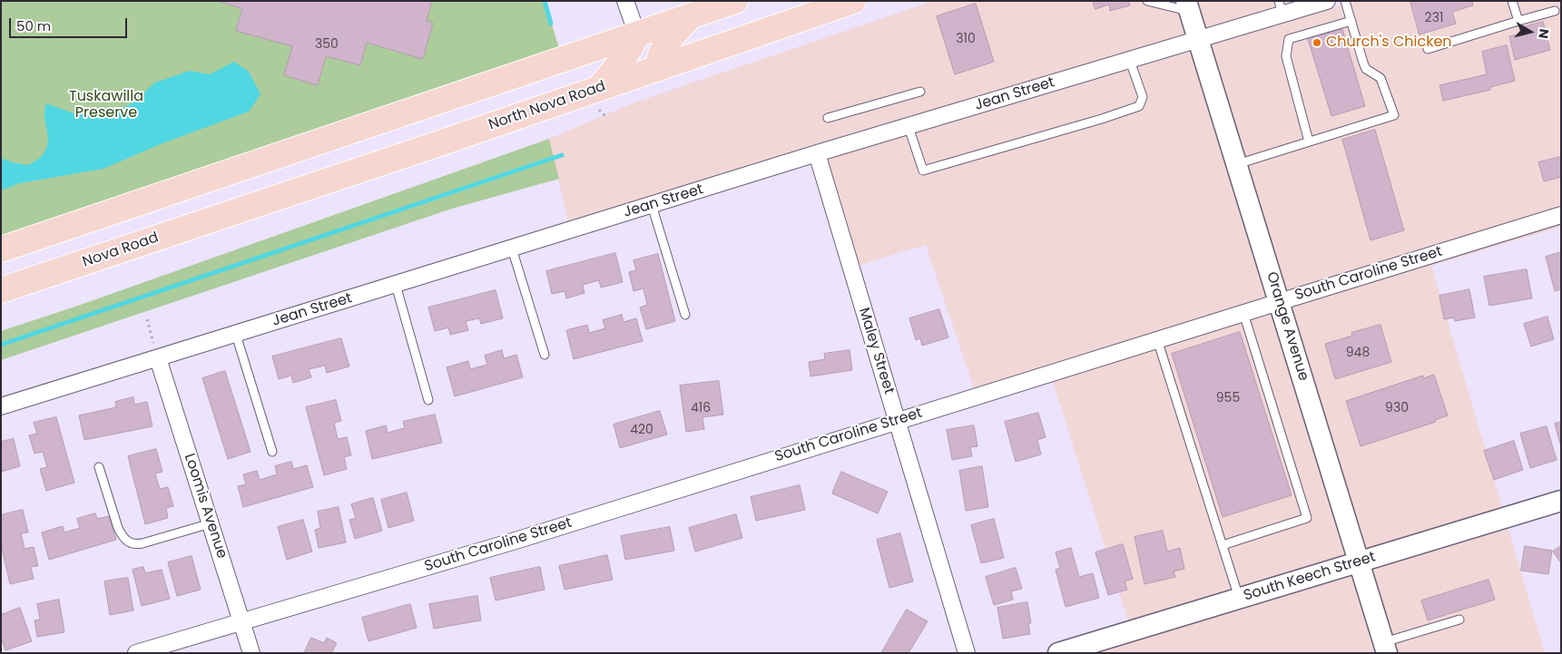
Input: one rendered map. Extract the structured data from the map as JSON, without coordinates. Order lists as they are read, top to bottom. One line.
{"streets":{"main road":["North Nova Road","Nova Road"],"street":["Jean Street","South Caroline Street","Orange Avenue","Maley Street","Loomis Avenue","South Keech Street"]},"crossings":[["Jean Street","Orange Avenue"],["Jean Street","Maley Street"],["Jean Street","Loomis Avenue"],["North Nova Road","Nova Road"],["South Caroline Street","Orange Avenue"],["South Caroline Street","Maley Street"],["South Caroline Street","Loomis Avenue"],["Orange Avenue","South Keech Street"]],"parks":["Tuskawilla Preserve"],"places":["Church's Chicken"],"house_numbers":["231","310","350","948","955","416","930","420"],"scale_bar":"50 m","north":"right"}
